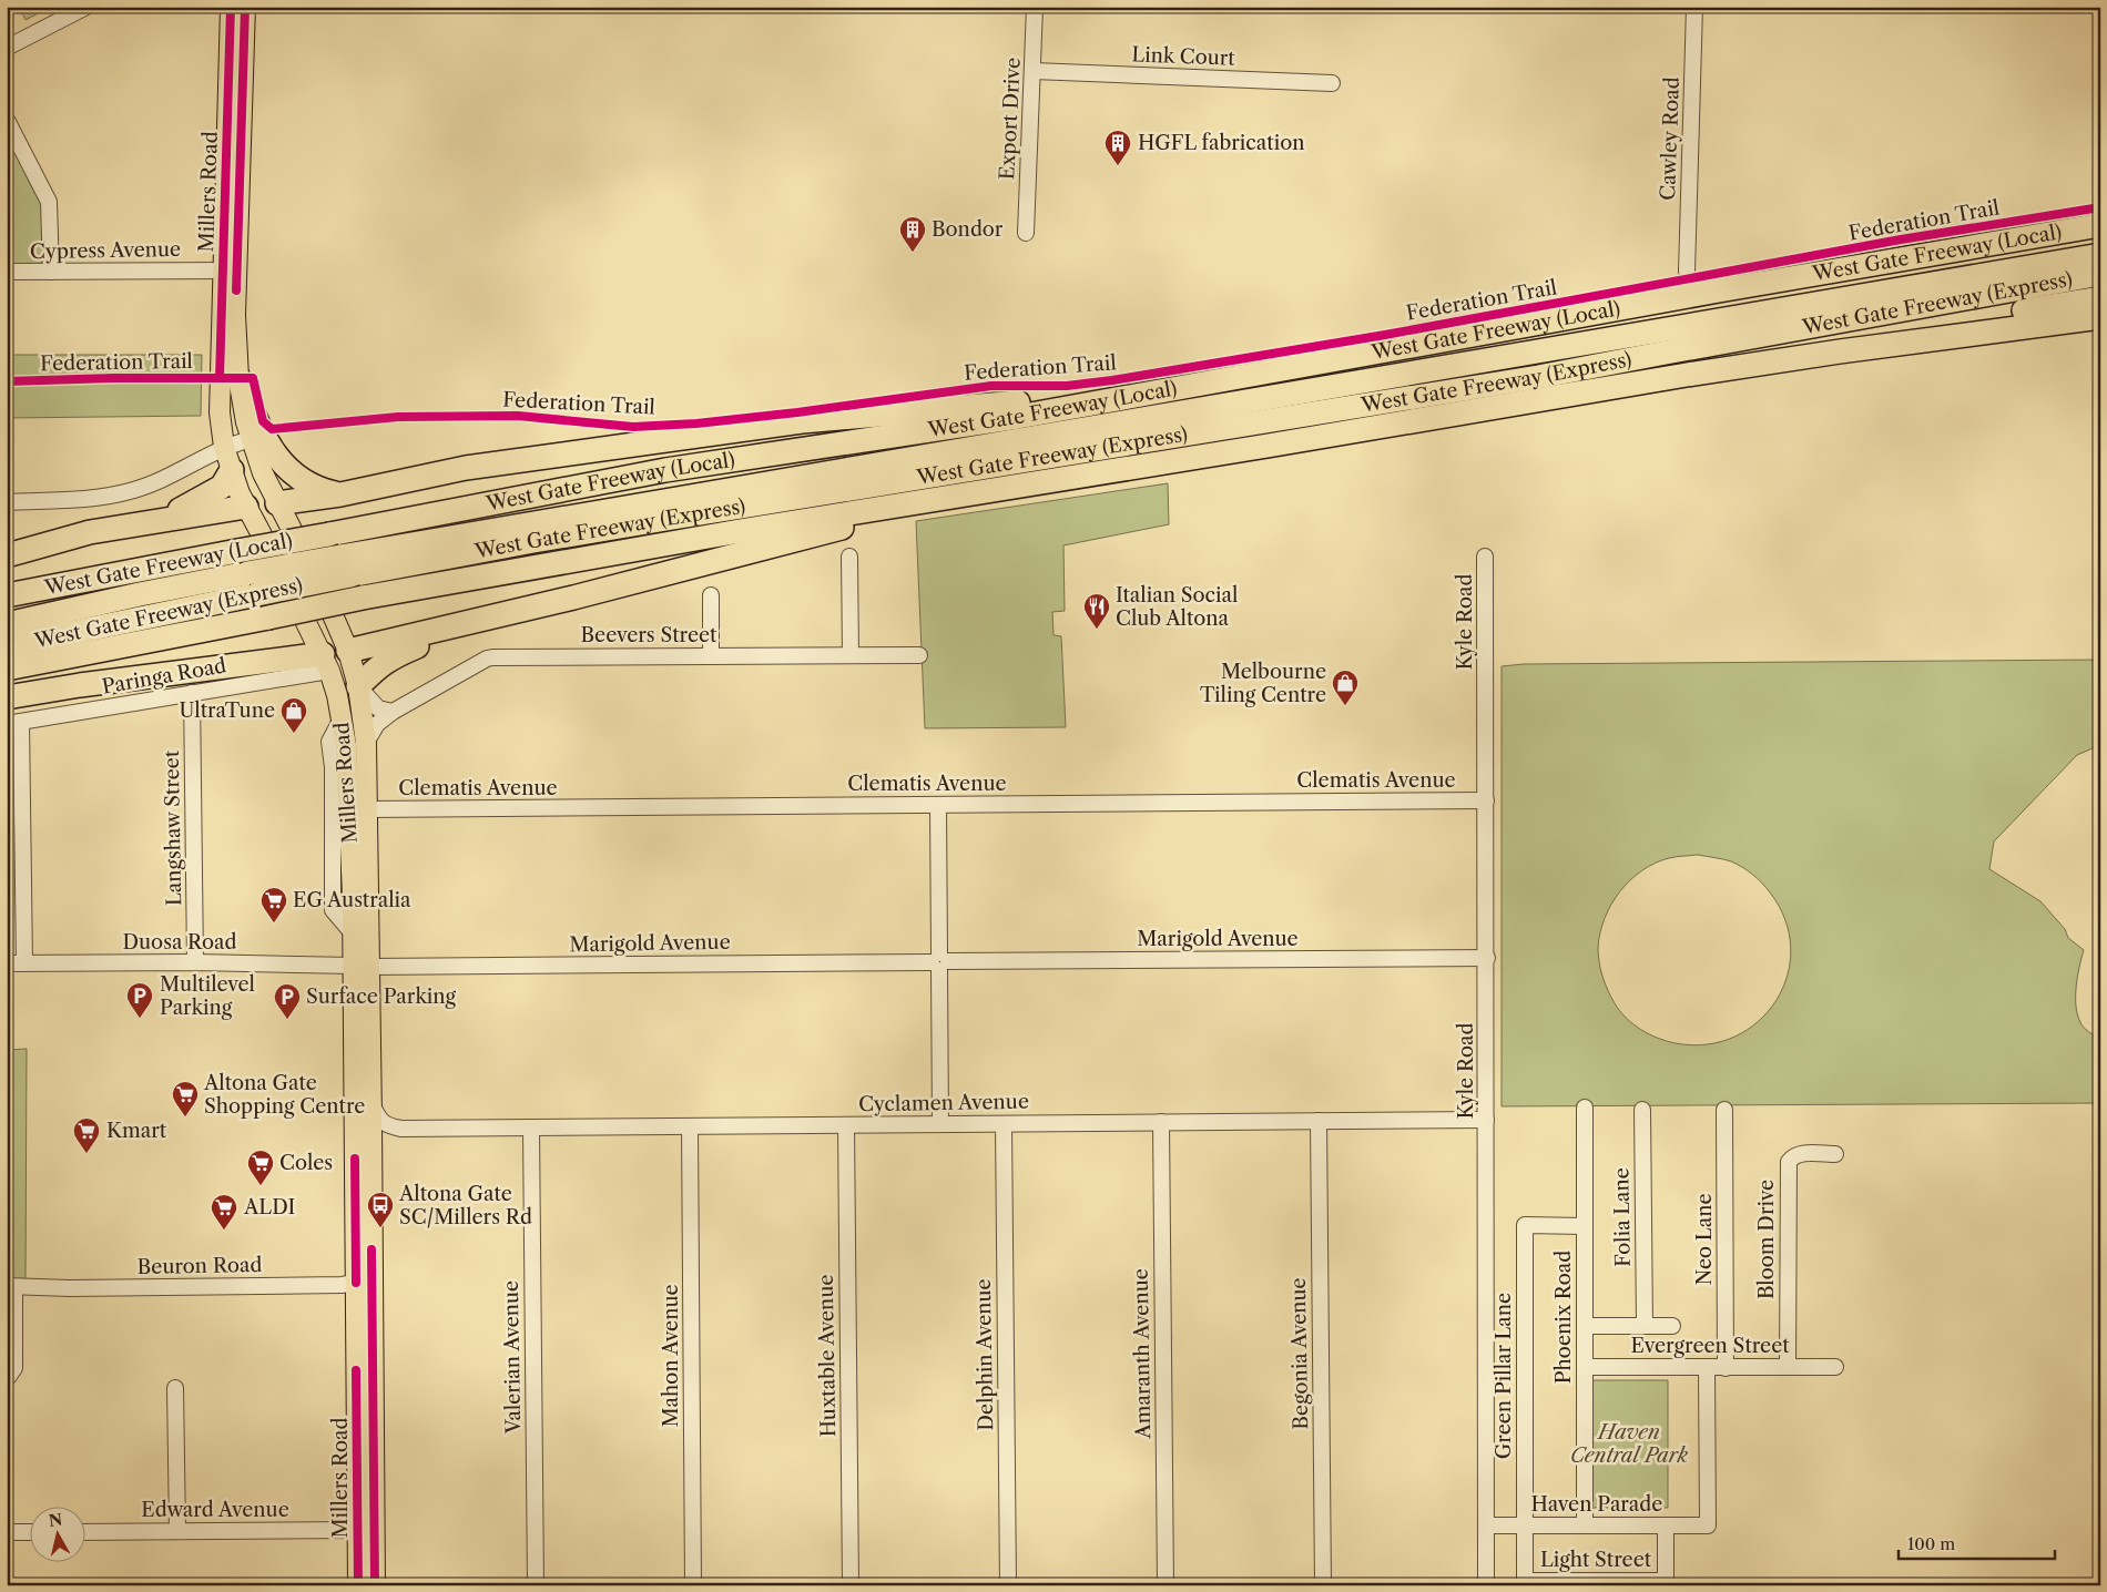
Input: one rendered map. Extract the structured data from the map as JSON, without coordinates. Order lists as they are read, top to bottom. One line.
{"streets":{"highway":["West Gate Freeway (Local)","West Gate Freeway (Express)"],"main road":["Millers Road"],"street":["Link Court","Export Drive","Cawley Road","Cypress Avenue","Kyle Road","Beevers Street","Paringa Road","Clematis Avenue","Langshaw Street","Marigold Avenue","Duosa Road","Cyclamen Avenue","Folia Lane","Neo Lane","Bloom Drive","Beuron Road","Phoenix Road","Evergreen Street","Amaranth Avenue","Begonia Avenue","Delphin Avenue","Mahon Avenue","Huxtable Avenue","Valerian Avenue","Green Pillar Lane","Haven Parade","Edward Avenue","Light Street"],"cycle path":["Federation Trail"]},"crossings":[["Link Court","Export Drive"],["Millers Road","Cypress Avenue"],["Millers Road","Beevers Street"],["Millers Road","Paringa Road"],["Millers Road","Clematis Avenue"],["Millers Road","Marigold Avenue"],["Millers Road","Duosa Road"],["Millers Road","Cyclamen Avenue"],["Millers Road","Beuron Road"],["Millers Road","Edward Avenue"],["Kyle Road","Clematis Avenue"],["Kyle Road","Marigold Avenue"],["Kyle Road","Cyclamen Avenue"],["Kyle Road","Haven Parade"],["Paringa Road","Langshaw Street"],["Langshaw Street","Duosa Road"],["Marigold Avenue","Duosa Road"],["Cyclamen Avenue","Amaranth Avenue"],["Cyclamen Avenue","Begonia Avenue"],["Cyclamen Avenue","Delphin Avenue"],["Cyclamen Avenue","Mahon Avenue"],["Cyclamen Avenue","Huxtable Avenue"],["Cyclamen Avenue","Valerian Avenue"],["Neo Lane","Evergreen Street"],["Bloom Drive","Evergreen Street"],["Phoenix Road","Evergreen Street"],["Phoenix Road","Green Pillar Lane"],["Phoenix Road","Haven Parade"],["Evergreen Street","Haven Parade"],["Green Pillar Lane","Haven Parade"],["Green Pillar Lane","Light Street"]],"parks":["Haven Central Park"],"places":{"building":["HGFL fabrication","Bondor"],"restaurant":["Italian Social Club Altona"],"shop":["Melbourne Tiling Centre","UltraTune"],"supermarket":["EG Australia","Altona Gate Shopping Centre","Kmart","Coles","ALDI"],"parking":["Multilevel Parking","Surface Parking"],"bus stop":["Altona Gate SC/Millers Rd"]},"scale_bar":"100 m","north":"top"}
